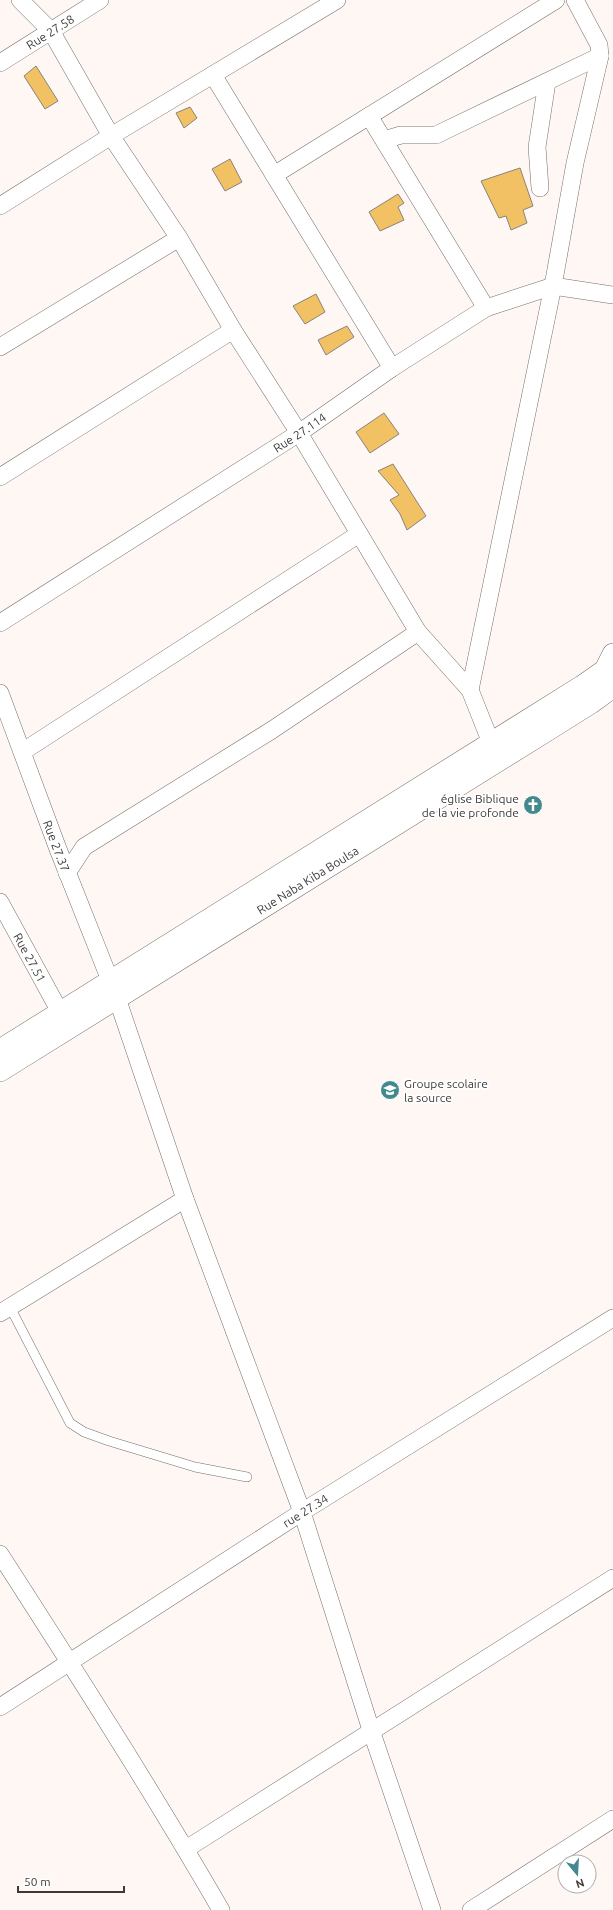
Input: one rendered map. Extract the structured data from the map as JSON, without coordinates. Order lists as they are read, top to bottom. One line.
{"streets":{"street":["Rue 27.58","Rue 27.114","Rue 27.37","Rue Naba Kiba Boulsa","Rue 27.51","rue 27.34"]},"crossings":[["Rue 27.37","Rue Naba Kiba Boulsa"],["Rue 27.37","rue 27.34"],["Rue Naba Kiba Boulsa","Rue 27.51"]],"places":{"church":["église Biblique de la vie profonde"],"school or university":["Groupe scolaire la source"]},"scale_bar":"50 m","north":"bottom"}
